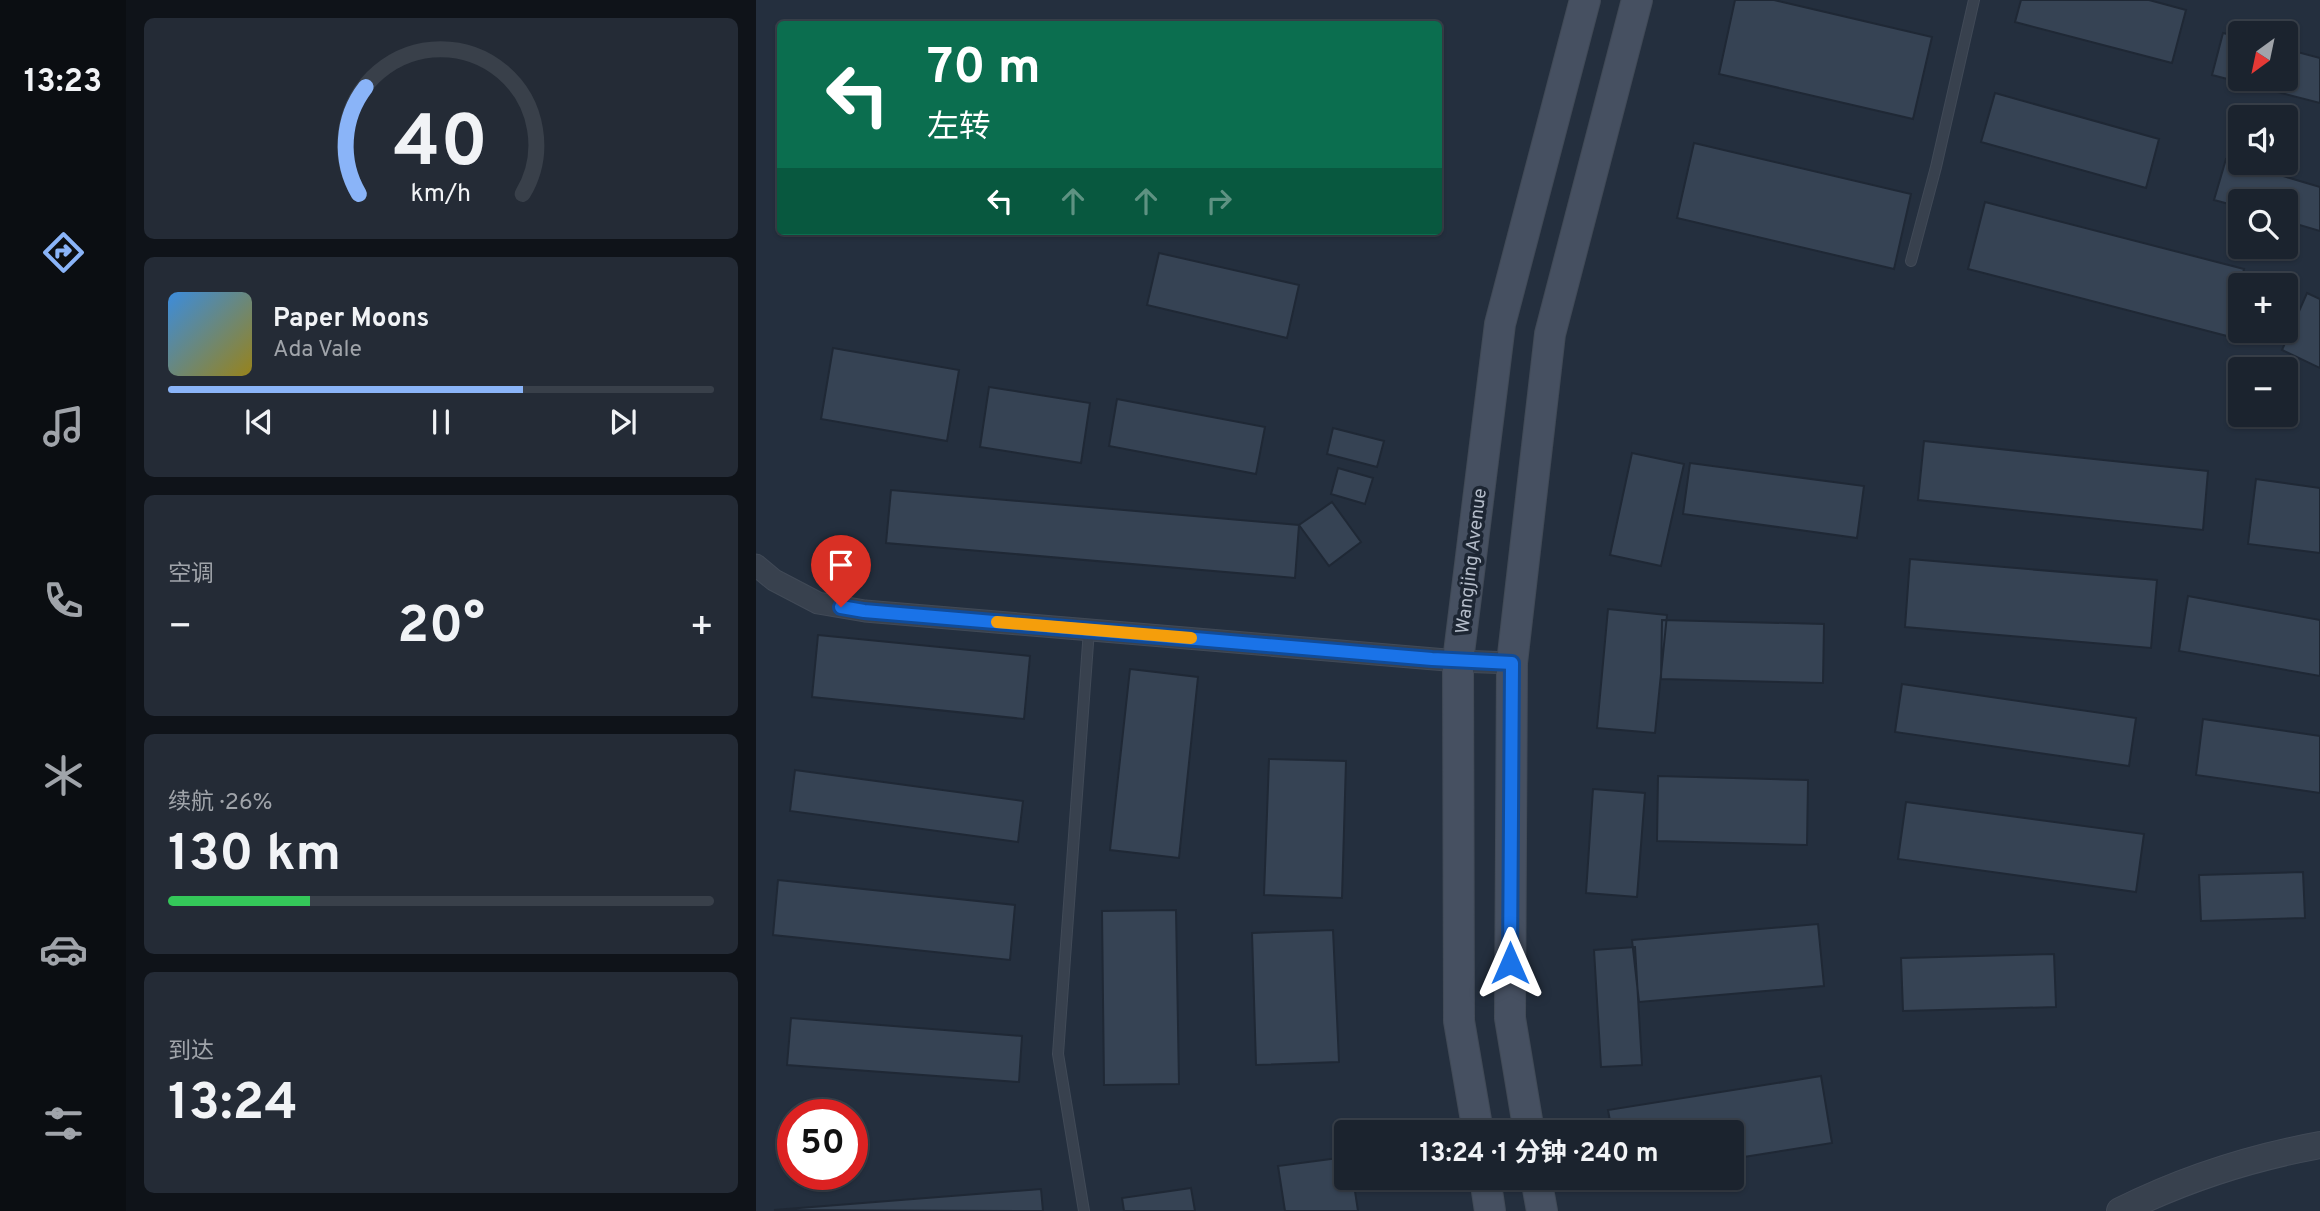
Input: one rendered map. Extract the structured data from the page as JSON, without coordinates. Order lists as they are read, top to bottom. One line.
{"streets":{"main road":["Wangjing Avenue"]},"north":"bottom left","page":{"tabs":"13:23","map_buttons":["+","−"],"turn":["70 m","左转"],"song":["Paper Moons","Ada Vale"],"tile":["空调",["续航 · 26%","130 km"],["到达","13:24"]],"heat":["−","20°","+"],"limit":"50","trip":"13:24 · 1 分钟 · 240 m","gauge":["40","km/h"]}}
